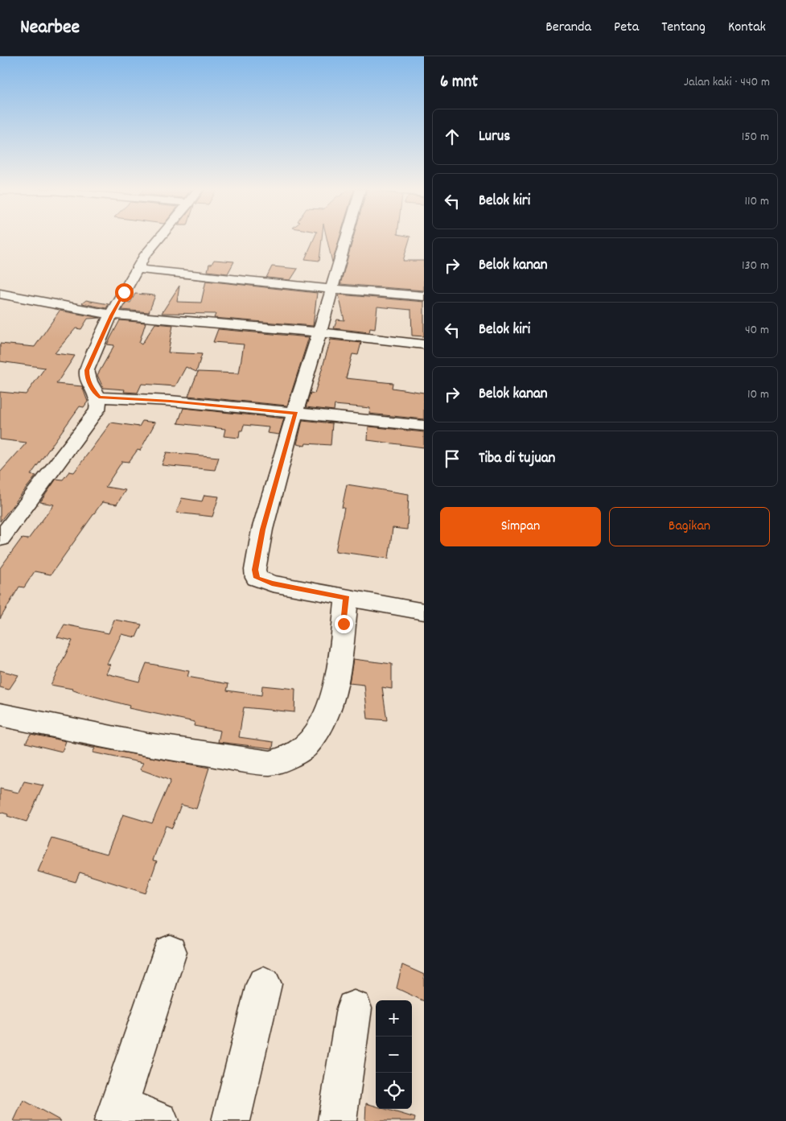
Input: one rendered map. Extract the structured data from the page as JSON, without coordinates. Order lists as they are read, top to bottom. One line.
{"page":{"header":"Nearbee","nav":["Beranda","Peta","Tentang","Kontak"],"heading":["6 mnt","Jalan kaki · 440 m"],"list":[["Lurus","150 m"],["Belok kiri","110 m"],["Belok kanan","130 m"],["Belok kiri","40 m"],["Belok kanan","10 m"],"Tiba di tujuan"],"buttons":["Simpan","Bagikan"],"map_buttons":["+","−"]}}
